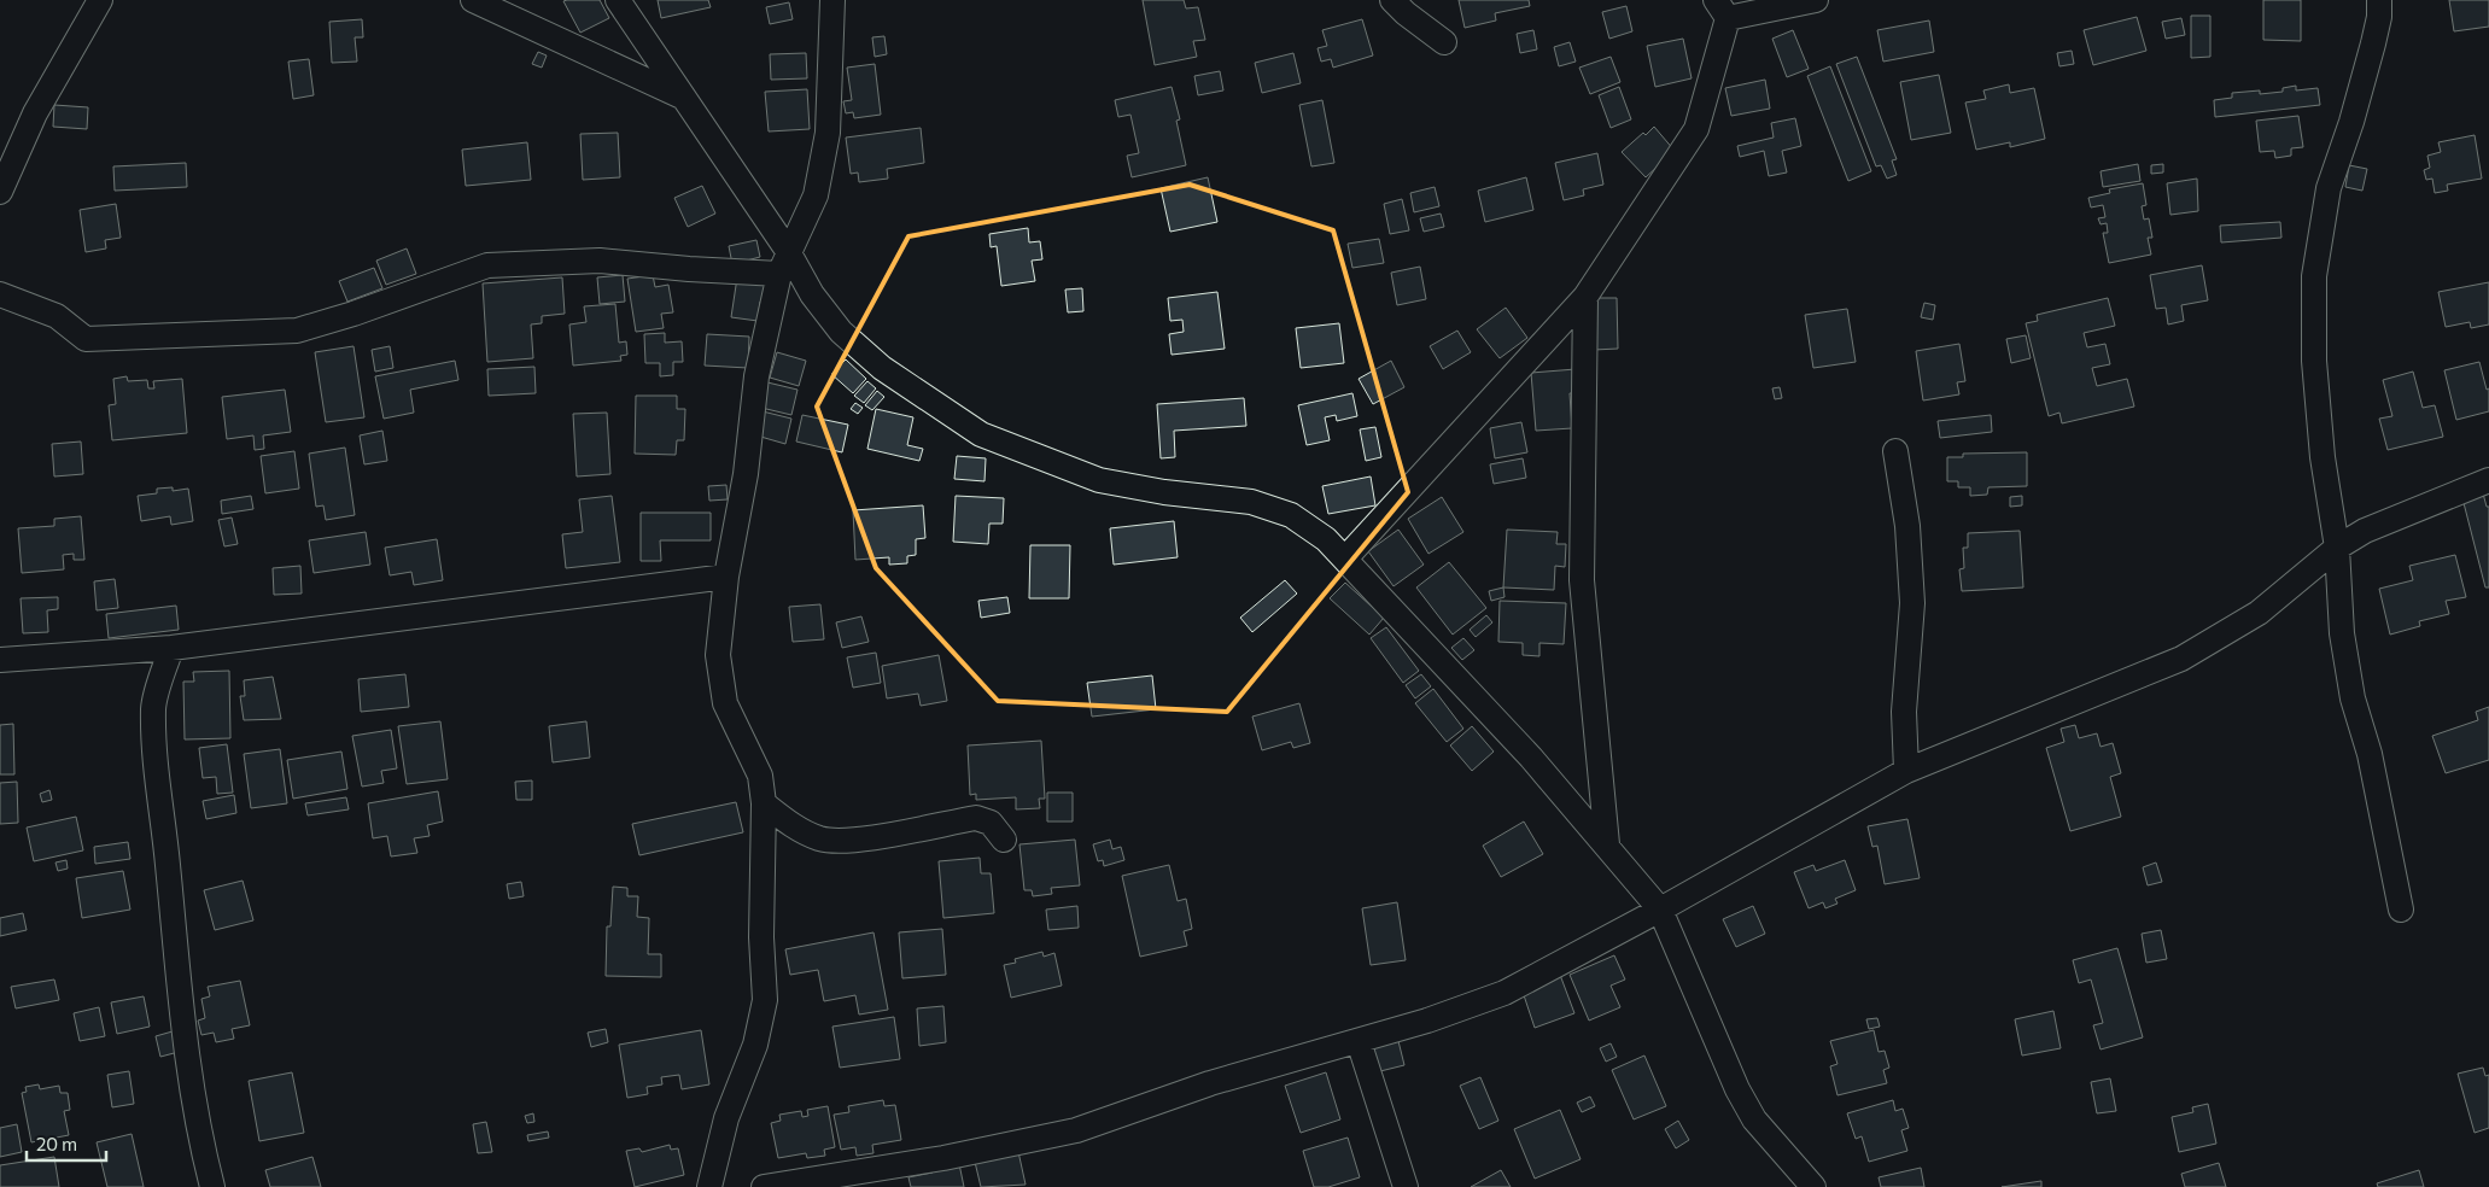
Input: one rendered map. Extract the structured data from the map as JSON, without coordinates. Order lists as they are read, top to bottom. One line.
{"scale_bar":"20 m"}
